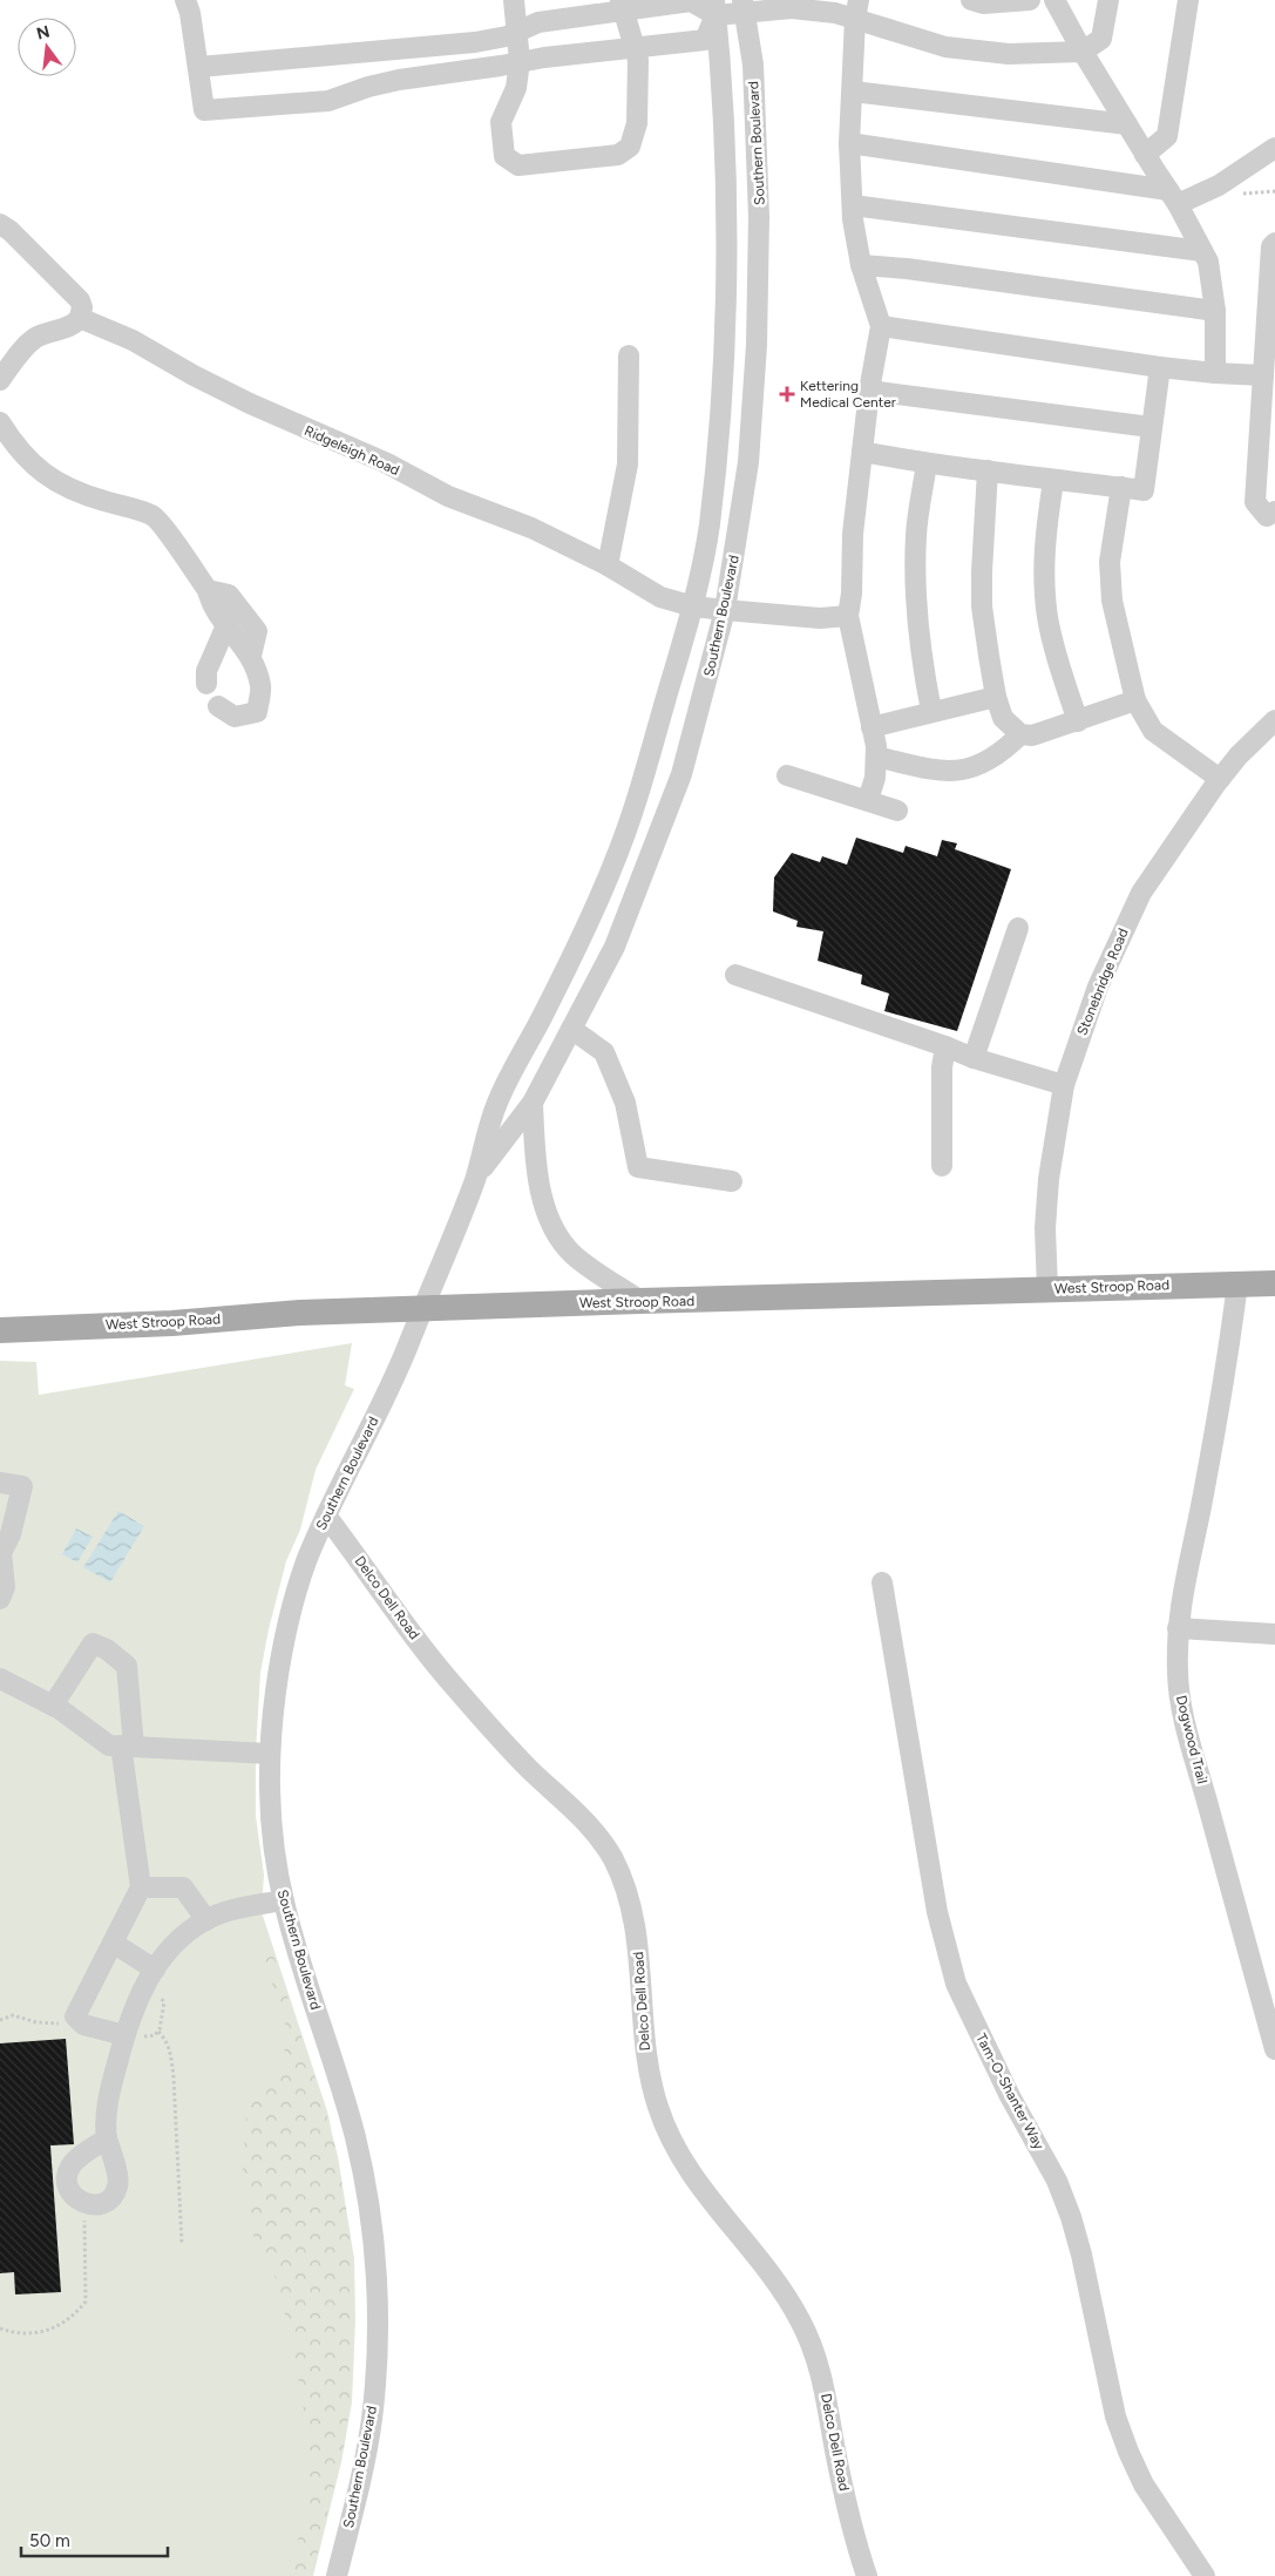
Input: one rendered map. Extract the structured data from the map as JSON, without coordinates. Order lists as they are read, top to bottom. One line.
{"streets":{"main road":["West Stroop Road"],"street":["Southern Boulevard","Ridgeleigh Road","Stonebridge Road","Delco Dell Road","Dogwood Trail","Tam-O-Shanter Way"]},"crossings":[["Southern Boulevard","Ridgeleigh Road"],["Southern Boulevard","West Stroop Road"],["Southern Boulevard","Delco Dell Road"],["Stonebridge Road","West Stroop Road"],["West Stroop Road","Dogwood Trail"]],"places":{"health":["Kettering Medical Center"]},"scale_bar":"50 m","north":"top"}
